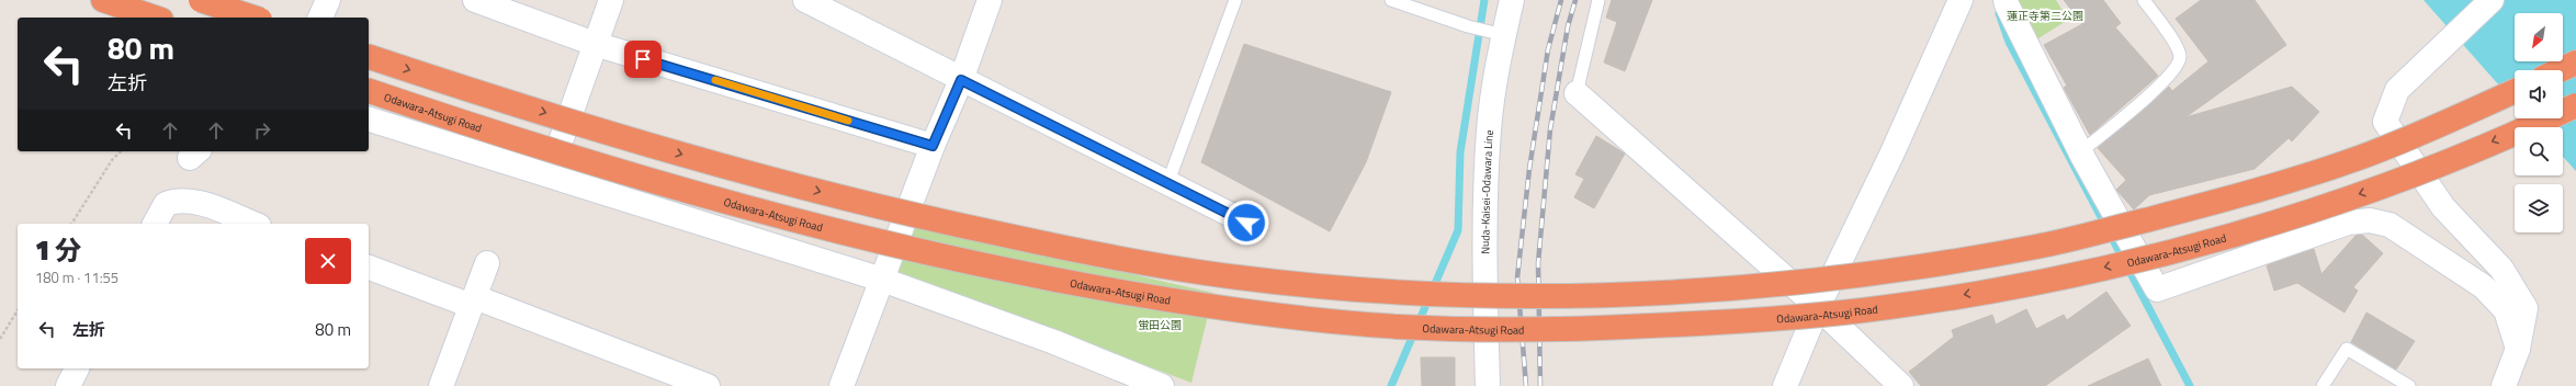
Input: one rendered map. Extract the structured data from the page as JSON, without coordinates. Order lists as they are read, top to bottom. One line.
{"streets":{"highway":["Odawara-Atsugi Road"],"street":["Nuda-Kaisei-Odawara Line"]},"parks":["蓮正寺第二公園","蛍田公園"],"north":"bottom left","page":{"turn":["80 m","左折"],"heading":["1 分","180 m · 11:55"],"list":[{"name":"左折","value":"80 m"}]}}
